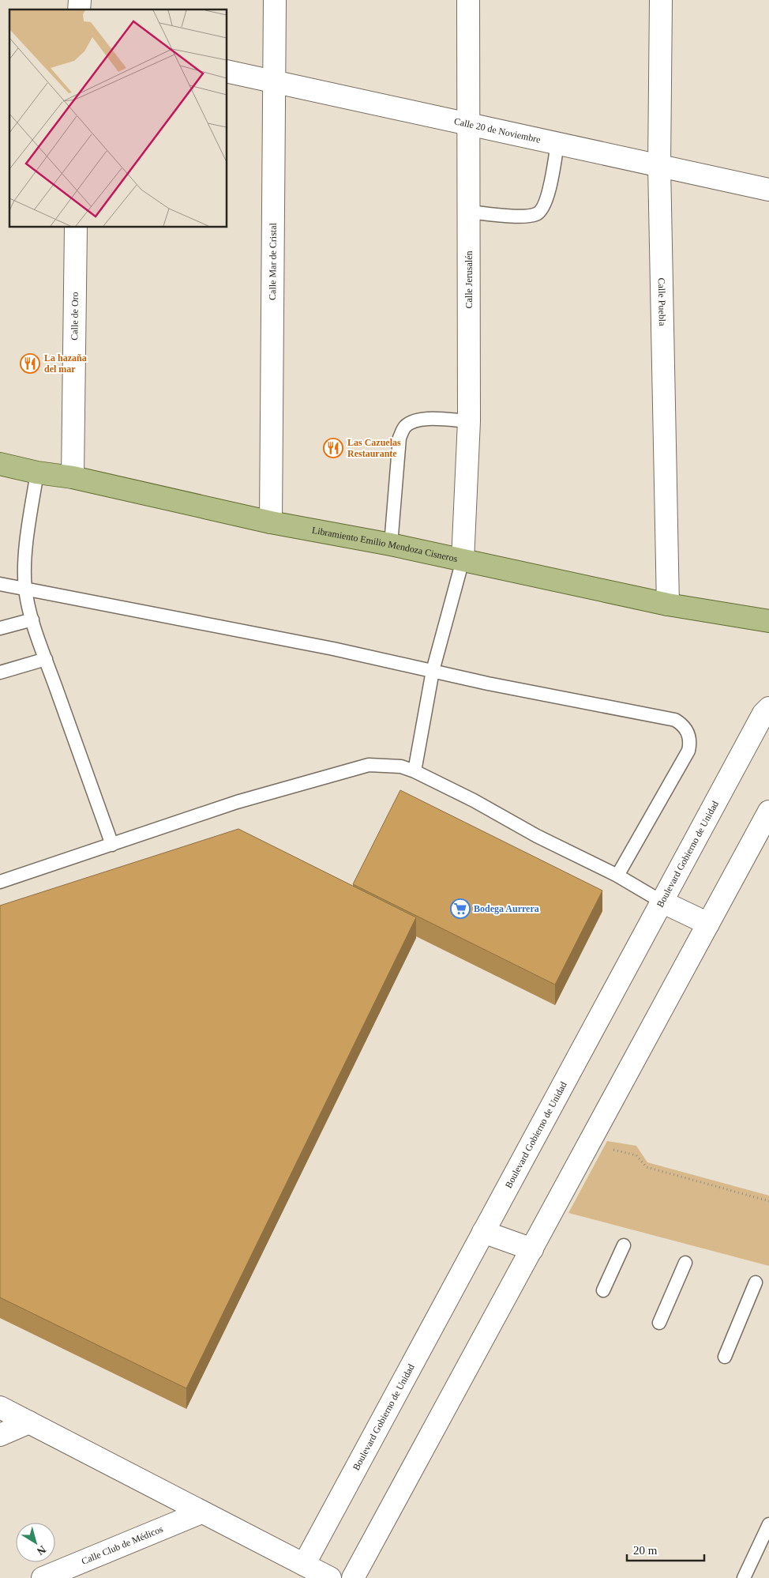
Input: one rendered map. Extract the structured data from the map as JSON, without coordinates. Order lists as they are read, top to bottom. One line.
{"streets":{"main road":["Libramiento Emilio Mendoza Cisneros"],"street":["Calle 20 de Noviembre","Calle Mar de Cristal","Calle Jerusalén","Calle Puebla","Calle de Oro","Boulevard Gobierno de Unidad","Calle Club de Médicos"]},"crossings":[["Calle 20 de Noviembre","Calle Mar de Cristal"],["Calle 20 de Noviembre","Calle Jerusalén"],["Calle 20 de Noviembre","Calle Puebla"],["Calle Mar de Cristal","Libramiento Emilio Mendoza Cisneros"],["Calle Jerusalén","Libramiento Emilio Mendoza Cisneros"],["Calle Puebla","Libramiento Emilio Mendoza Cisneros"],["Calle de Oro","Libramiento Emilio Mendoza Cisneros"]],"places":{"restaurant":["La hazaña del mar","Las Cazuelas Restaurante"],"supermarket":["Bodega Aurrera"]},"scale_bar":"20 m","north":"bottom right"}
